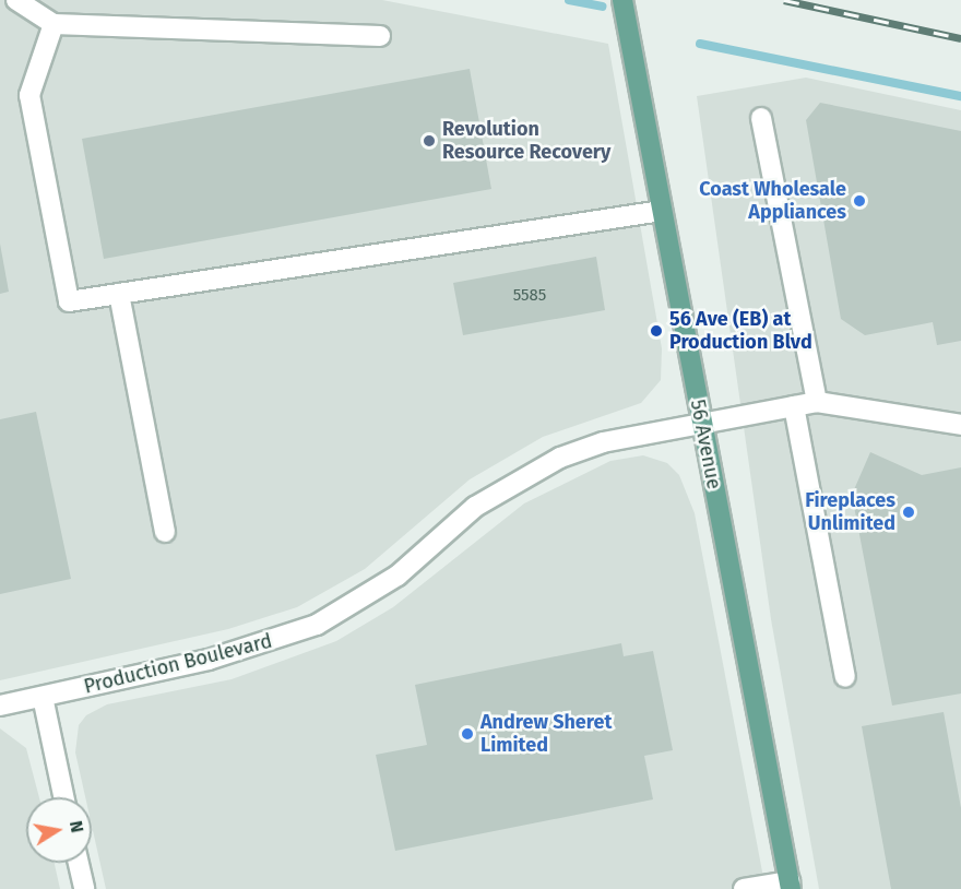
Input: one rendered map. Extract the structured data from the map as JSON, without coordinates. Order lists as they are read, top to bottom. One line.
{"streets":{"main road":["56 Avenue"],"street":["Production Boulevard"]},"crossings":[["56 Avenue","Production Boulevard"]],"places":["Revolution Resource Recovery","Coast Wholesale Appliances","56 Ave (EB) at Production Blvd","Fireplaces Unlimited","Andrew Sheret Limited"],"house_numbers":["5585"],"north":"right"}
